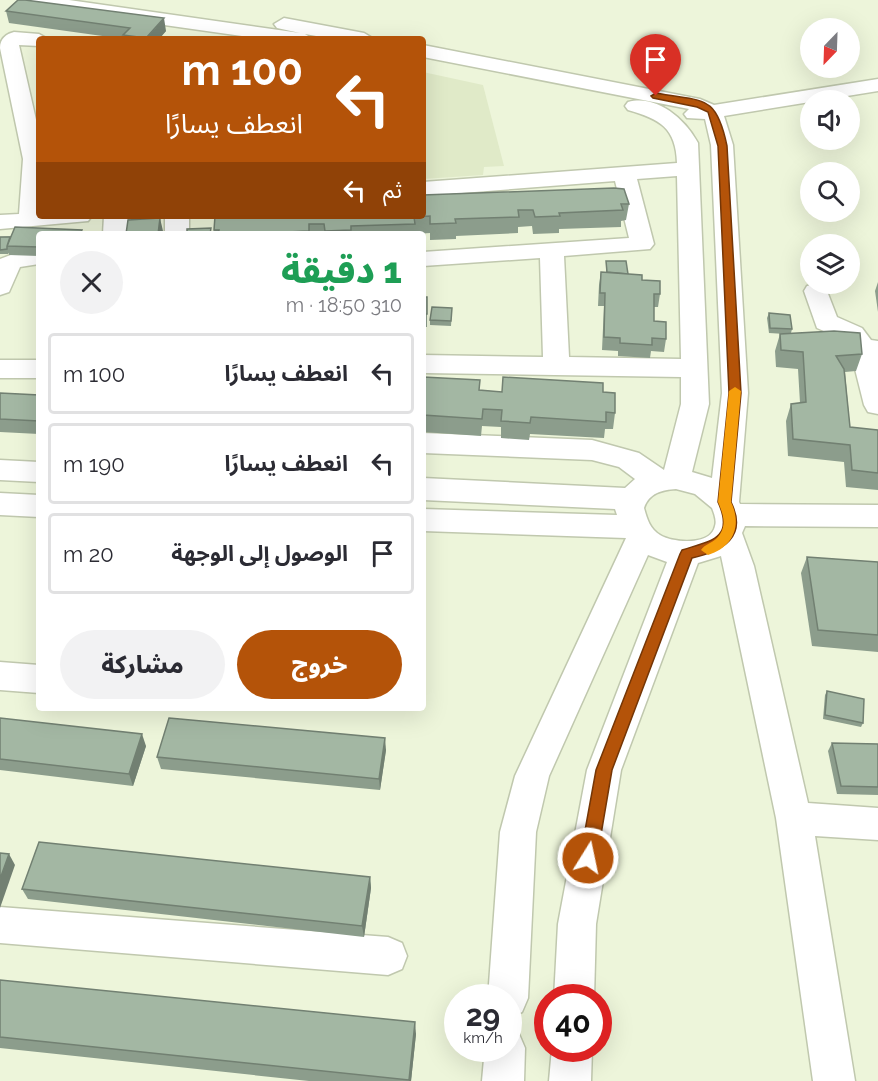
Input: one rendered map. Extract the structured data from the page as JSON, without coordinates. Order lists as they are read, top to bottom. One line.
{"north":"bottom left","page":{"turn":["100 m","انعطف يسارًا"],"then":"ثم","heading":["1 دقيقة","310 m · 18:50"],"list":[{"name":"انعطف يسارًا","value":"100 m"},{"name":"انعطف يسارًا","value":"190 m"},{"name":"الوصول إلى الوجهة","value":"20 m"}],"buttons":["خروج","مشاركة"],"speed":"29 km/h","limit":"40"}}
